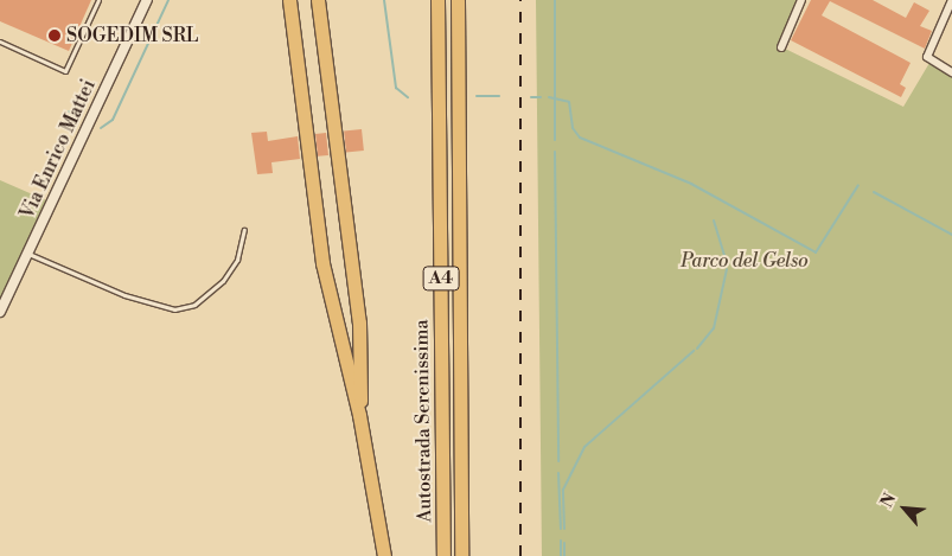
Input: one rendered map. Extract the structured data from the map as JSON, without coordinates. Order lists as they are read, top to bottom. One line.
{"streets":{"highway":["A4","Autostrada Serenissima"],"street":["Via Enrico Mattei"]},"parks":["Parco del Gelso"],"places":["SOGEDIM SRL"],"north":"top left"}
